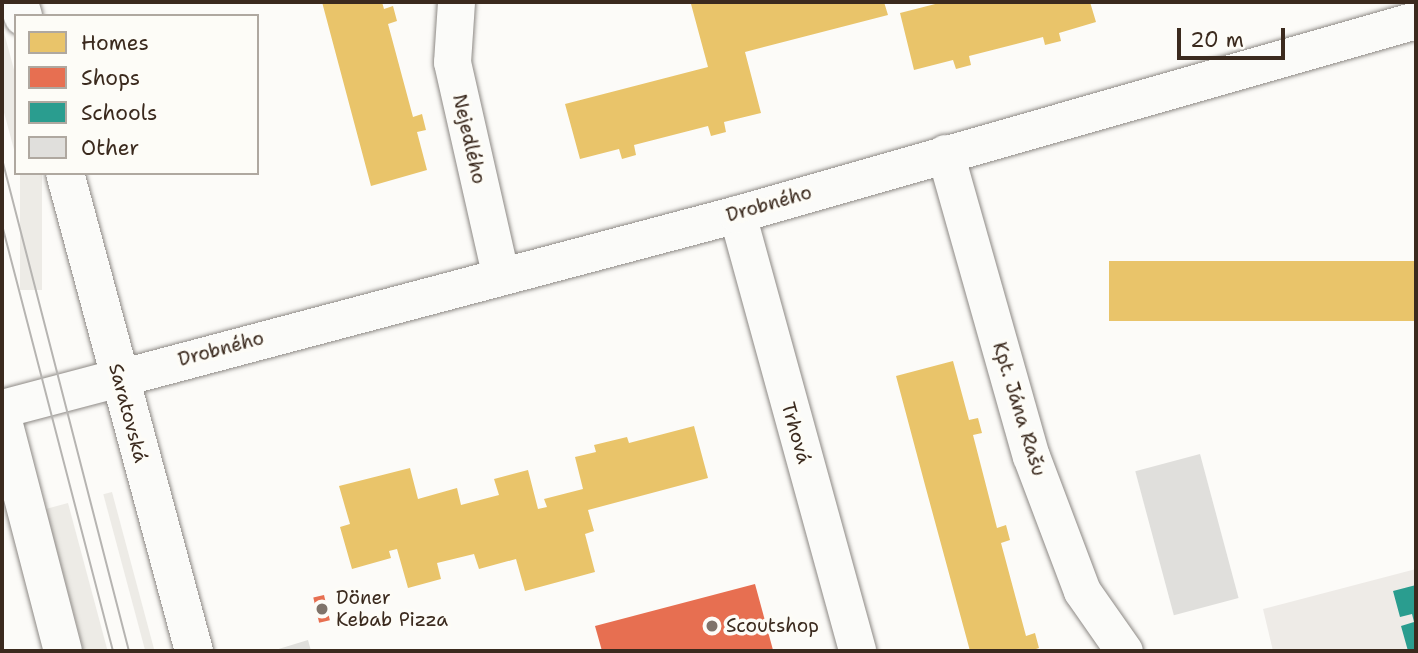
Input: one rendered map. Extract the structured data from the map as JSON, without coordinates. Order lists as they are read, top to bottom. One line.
{"streets":{"main road":["Saratovská"],"street":["Nejedlého","Drobného","Kpt. Jána Rašu","Trhová"]},"crossings":[["Nejedlého","Drobného"],["Drobného","Kpt. Jána Rašu"],["Drobného","Saratovská"],["Drobného","Trhová"]],"places":["Döner Kebab Pizza","Scoutshop"],"legend":["Homes","Shops","Schools","Other"],"scale_bar":"20 m"}
